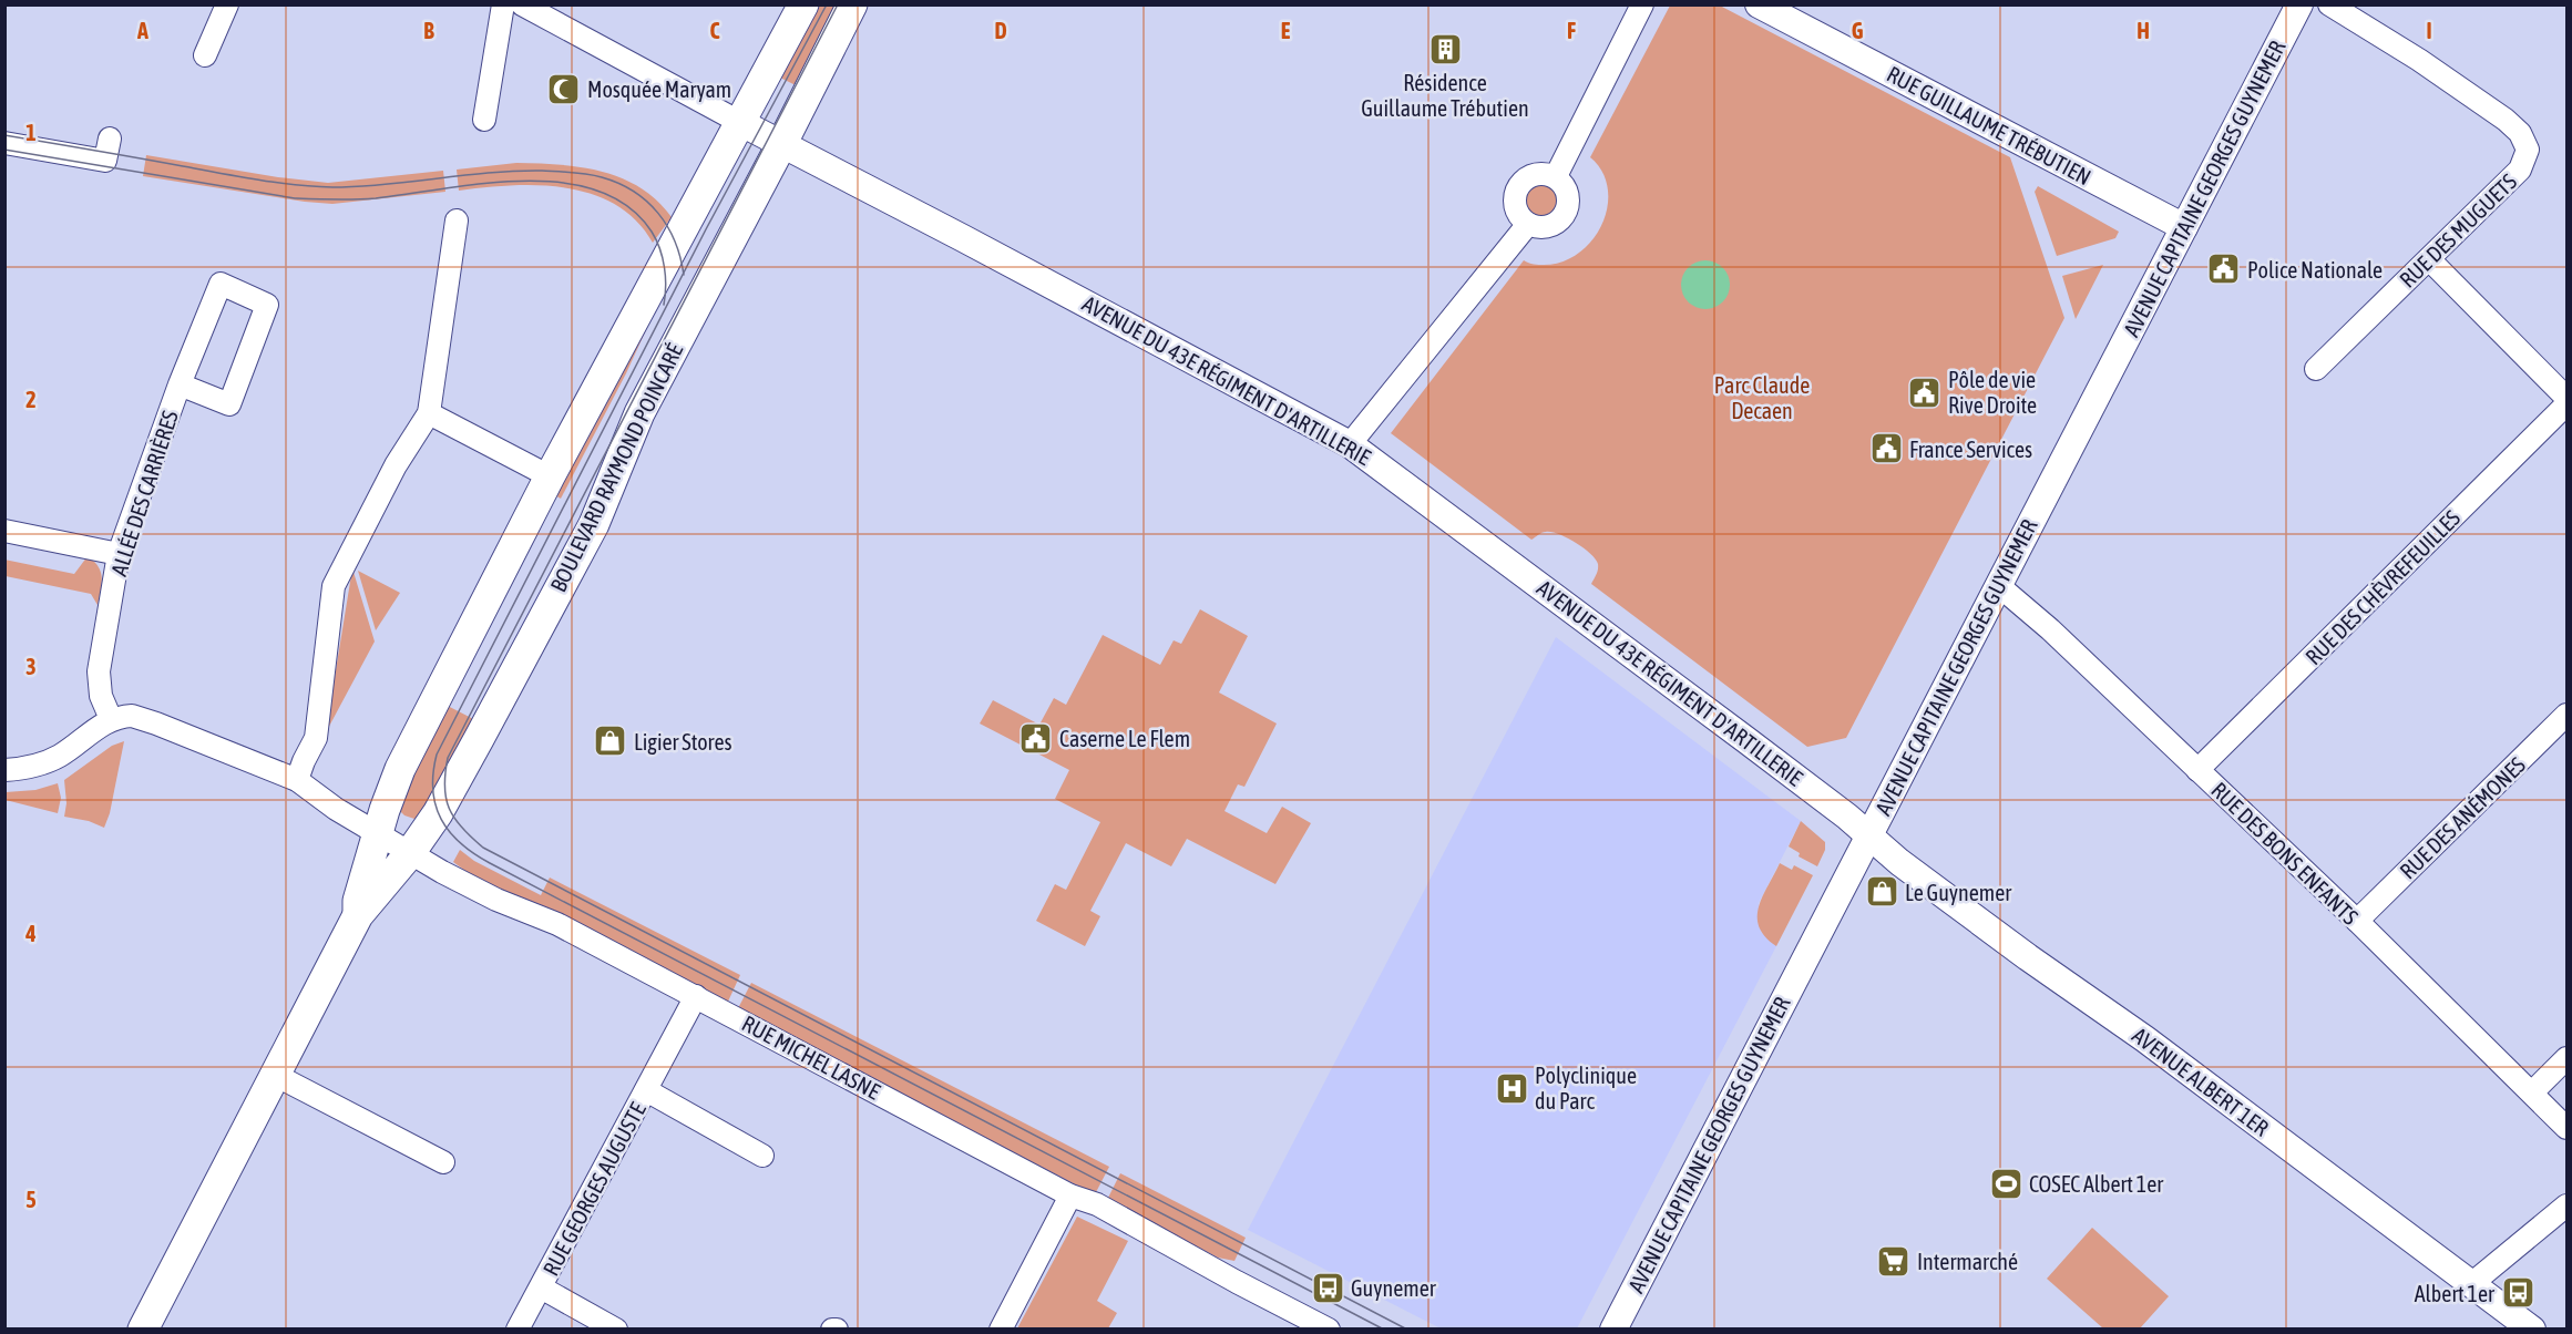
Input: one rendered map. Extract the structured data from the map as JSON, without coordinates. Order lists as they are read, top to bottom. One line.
{"streets":{"main road":["BOULEVARD RAYMOND POINCARÉ"],"street":["RUE GUILLAUME TRÉBUTIEN","AVENUE CAPITAINE GEORGES GUYNEMER","RUE DES MUGUETS","AVENUE DU 43E RÉGIMENT D'ARTILLERIE","ALLÉE DES CARRIÈRES","RUE DES CHÈVREFEUILLES","RUE DES ANÉMONES","RUE DES BONS ENFANTS","RUE MICHEL LASNE","AVENUE ALBERT 1ER","RUE GEORGES AUGUSTE"]},"crossings":[["RUE GUILLAUME TRÉBUTIEN","AVENUE CAPITAINE GEORGES GUYNEMER"],["AVENUE CAPITAINE GEORGES GUYNEMER","AVENUE DU 43E RÉGIMENT D'ARTILLERIE"],["AVENUE CAPITAINE GEORGES GUYNEMER","RUE DES BONS ENFANTS"],["AVENUE CAPITAINE GEORGES GUYNEMER","AVENUE ALBERT 1ER"],["AVENUE DU 43E RÉGIMENT D'ARTILLERIE","BOULEVARD RAYMOND POINCARÉ"],["AVENUE DU 43E RÉGIMENT D'ARTILLERIE","AVENUE ALBERT 1ER"],["BOULEVARD RAYMOND POINCARÉ","RUE MICHEL LASNE"],["ALLÉE DES CARRIÈRES","RUE MICHEL LASNE"],["RUE DES CHÈVREFEUILLES","RUE DES BONS ENFANTS"],["RUE DES ANÉMONES","RUE DES BONS ENFANTS"],["RUE MICHEL LASNE","RUE GEORGES AUGUSTE"]],"parks":["Parc Claude Decaen"],"places":{"building":["Résidence Guillaume Trébutien"],"mosque":["Mosquée Maryam"],"public building":["Police Nationale","Pôle de vie Rive Droite","France Services","Caserne Le Flem"],"shop":["Ligier Stores","Le Guynemer"],"hospital":["Polyclinique du Parc"],"sports":["COSEC Albert 1er"],"supermarket":["Intermarché"],"bus stop":["Guynemer","Albert 1er"]},"grid":{"columns":["A","B","C","D","E","F","G","H","I"],"rows":["1","2","3","4","5"]}}
